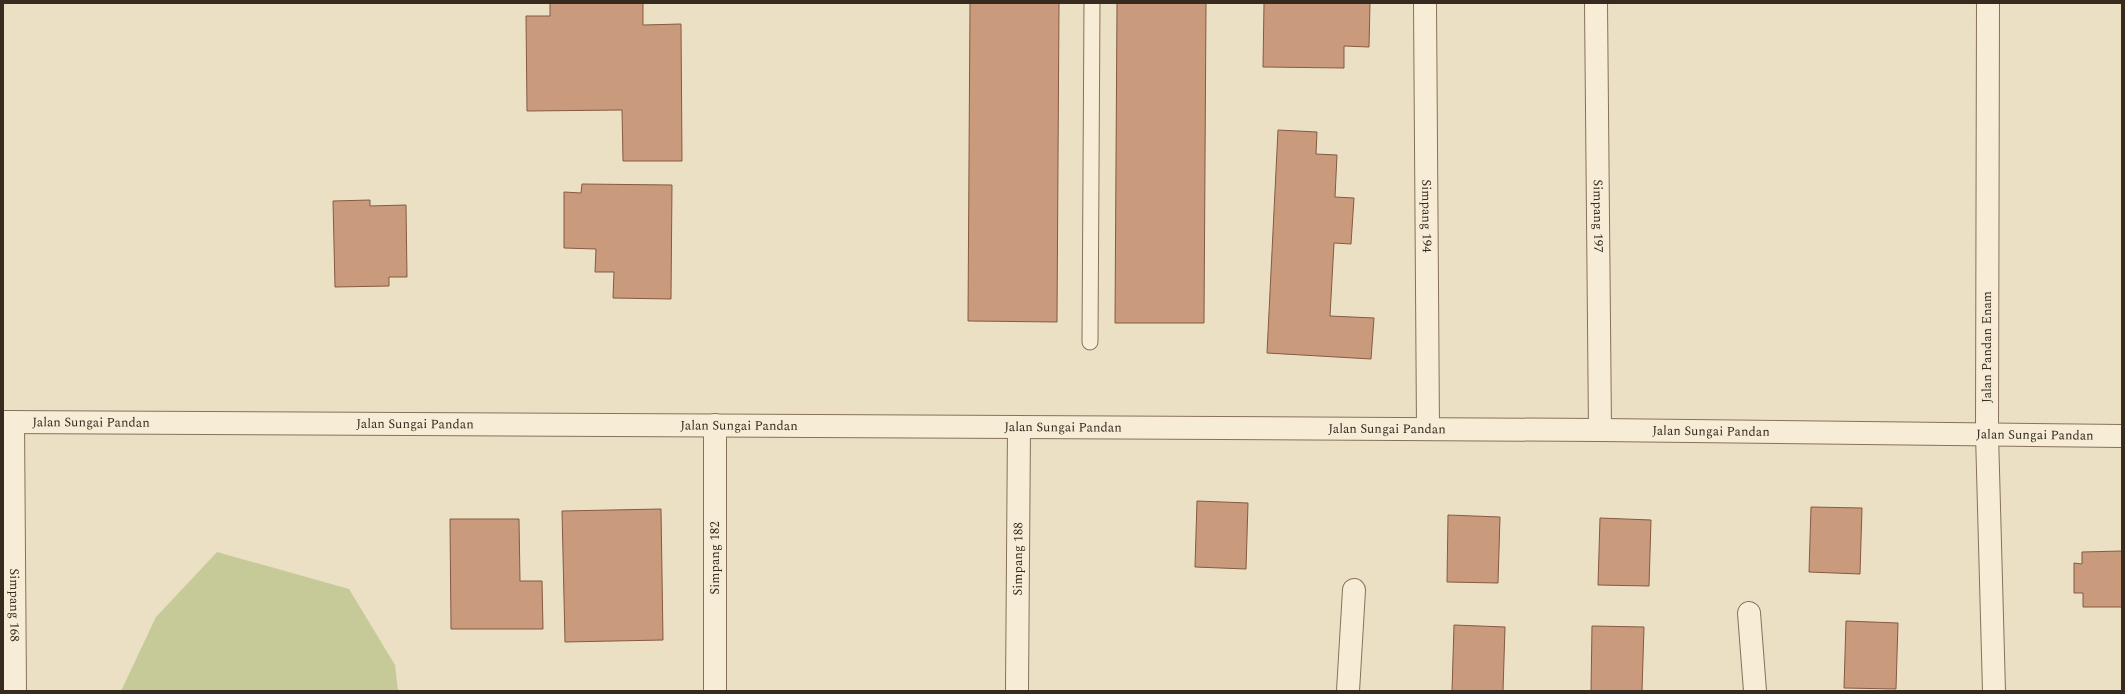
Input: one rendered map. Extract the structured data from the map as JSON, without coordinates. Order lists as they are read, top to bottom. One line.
{"streets":{"street":["Simpang 194","Simpang 197","Jalan Pandan Enam","Jalan Sungai Pandan","Simpang 182","Simpang 188","Simpang 168"]},"crossings":[["Simpang 194","Jalan Sungai Pandan"],["Simpang 197","Jalan Sungai Pandan"],["Jalan Pandan Enam","Jalan Sungai Pandan"],["Jalan Sungai Pandan","Simpang 182"],["Jalan Sungai Pandan","Simpang 188"],["Jalan Sungai Pandan","Simpang 168"]]}
